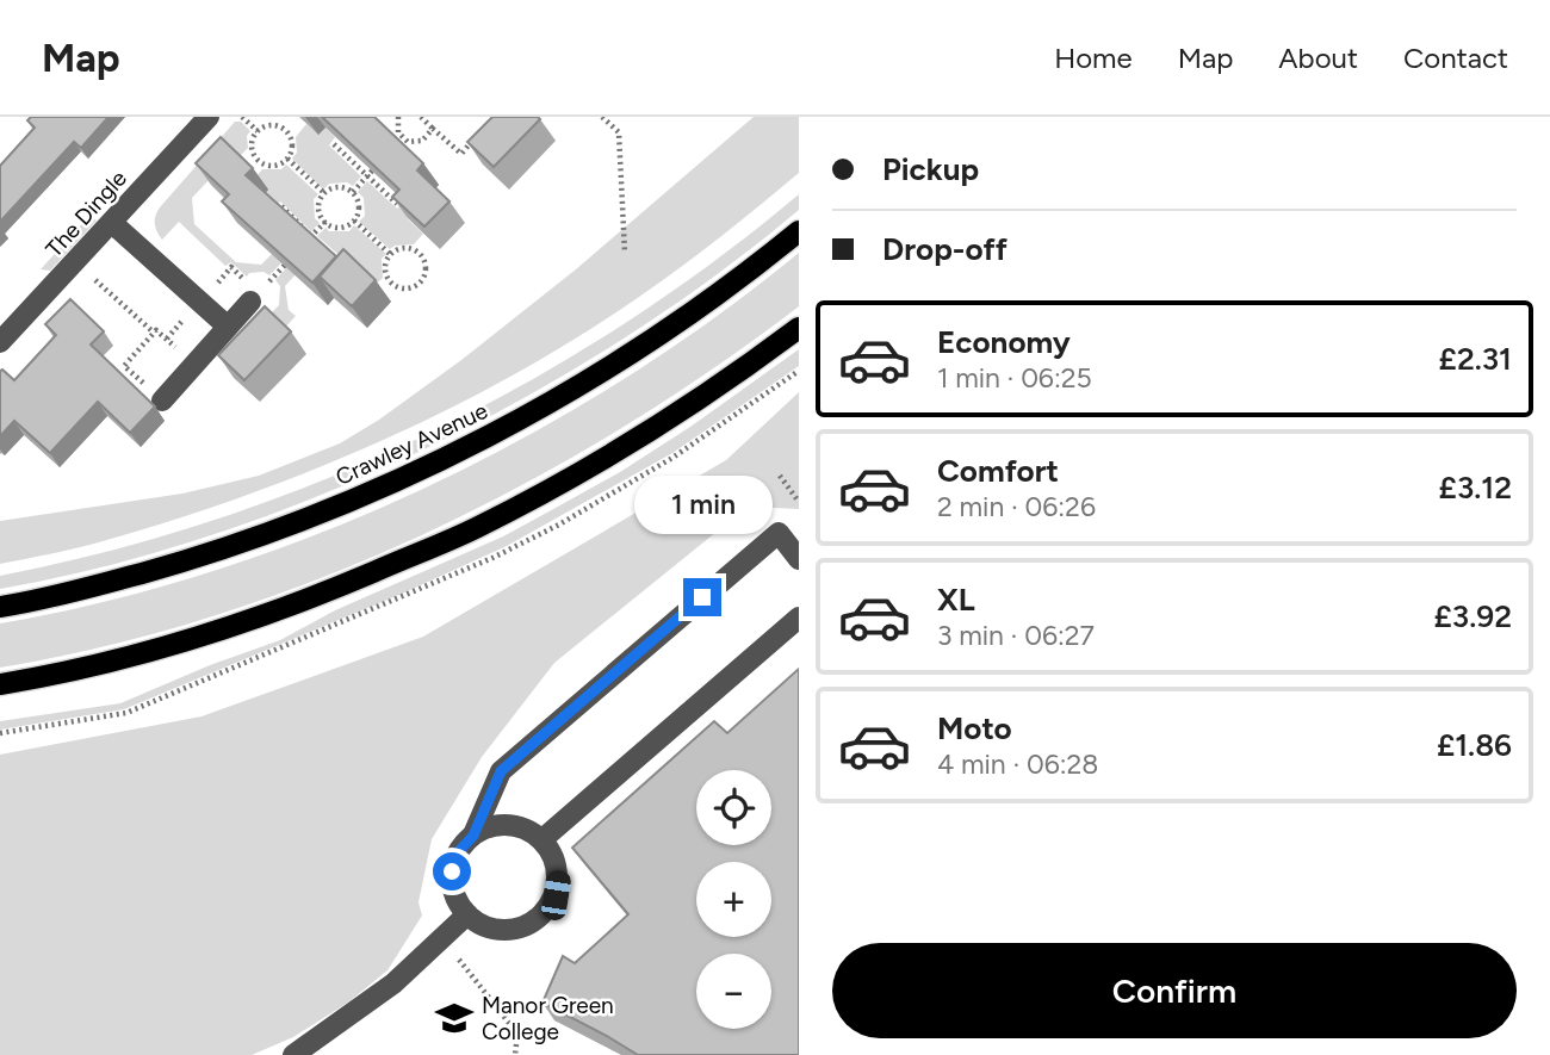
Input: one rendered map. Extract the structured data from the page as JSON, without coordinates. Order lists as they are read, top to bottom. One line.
{"streets":{"main road":["Crawley Avenue"],"street":["The Dingle"]},"places":{"school or university":["Manor Green College"]},"page":{"header":"Map","nav":["Home","Map","About","Contact"],"banner":["Pickup","Drop-off"],"list":[{"name":"Economy","note":"1 min · 06:25","value":"£2.31"},{"name":"Comfort","note":"2 min · 06:26","value":"£3.12"},{"name":"XL","note":"3 min · 06:27","value":"£3.92"},{"name":"Moto","note":"4 min · 06:28","value":"£1.86"}],"bubble":"1 min","map_buttons":["+","−"],"buttons":"Confirm"}}
